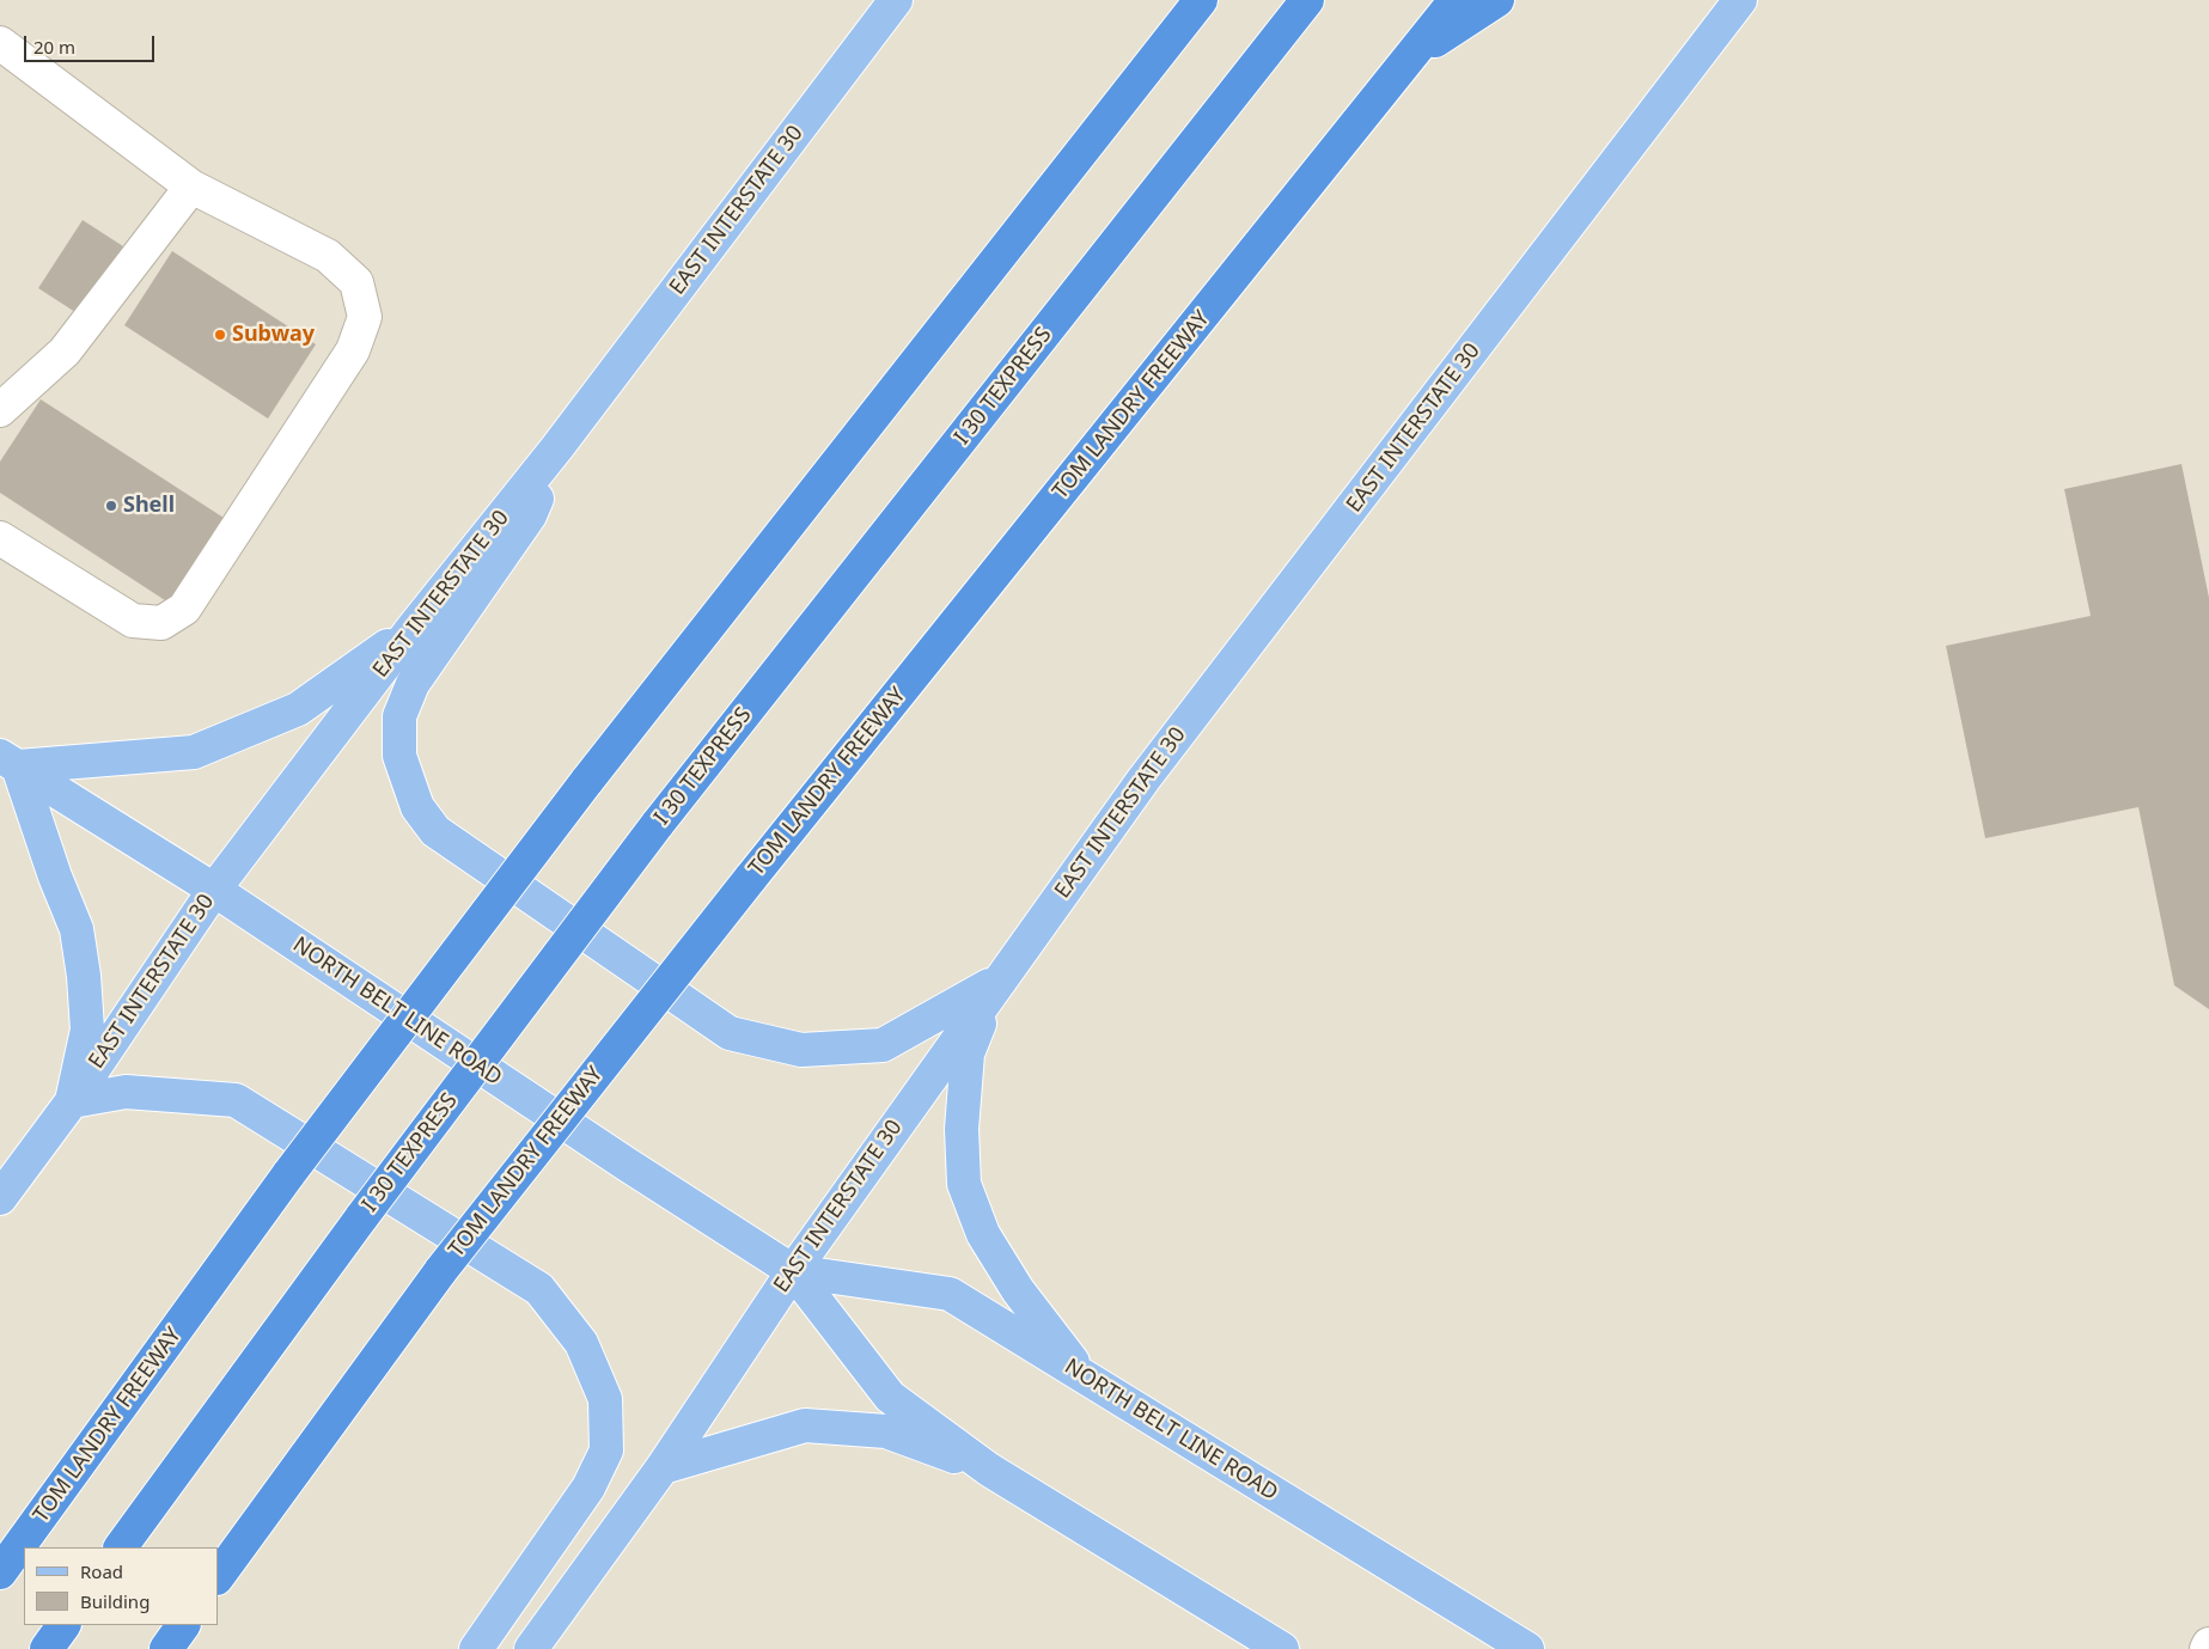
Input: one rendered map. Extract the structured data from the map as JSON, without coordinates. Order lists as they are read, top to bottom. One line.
{"streets":{"highway":["I 30 TEXPRESS","TOM LANDRY FREEWAY"],"main road":["EAST INTERSTATE 30","NORTH BELT LINE ROAD"]},"crossings":[["EAST INTERSTATE 30","NORTH BELT LINE ROAD"]],"places":["Subway","Shell"],"legend":["Road","Building"],"scale_bar":"20 m"}
